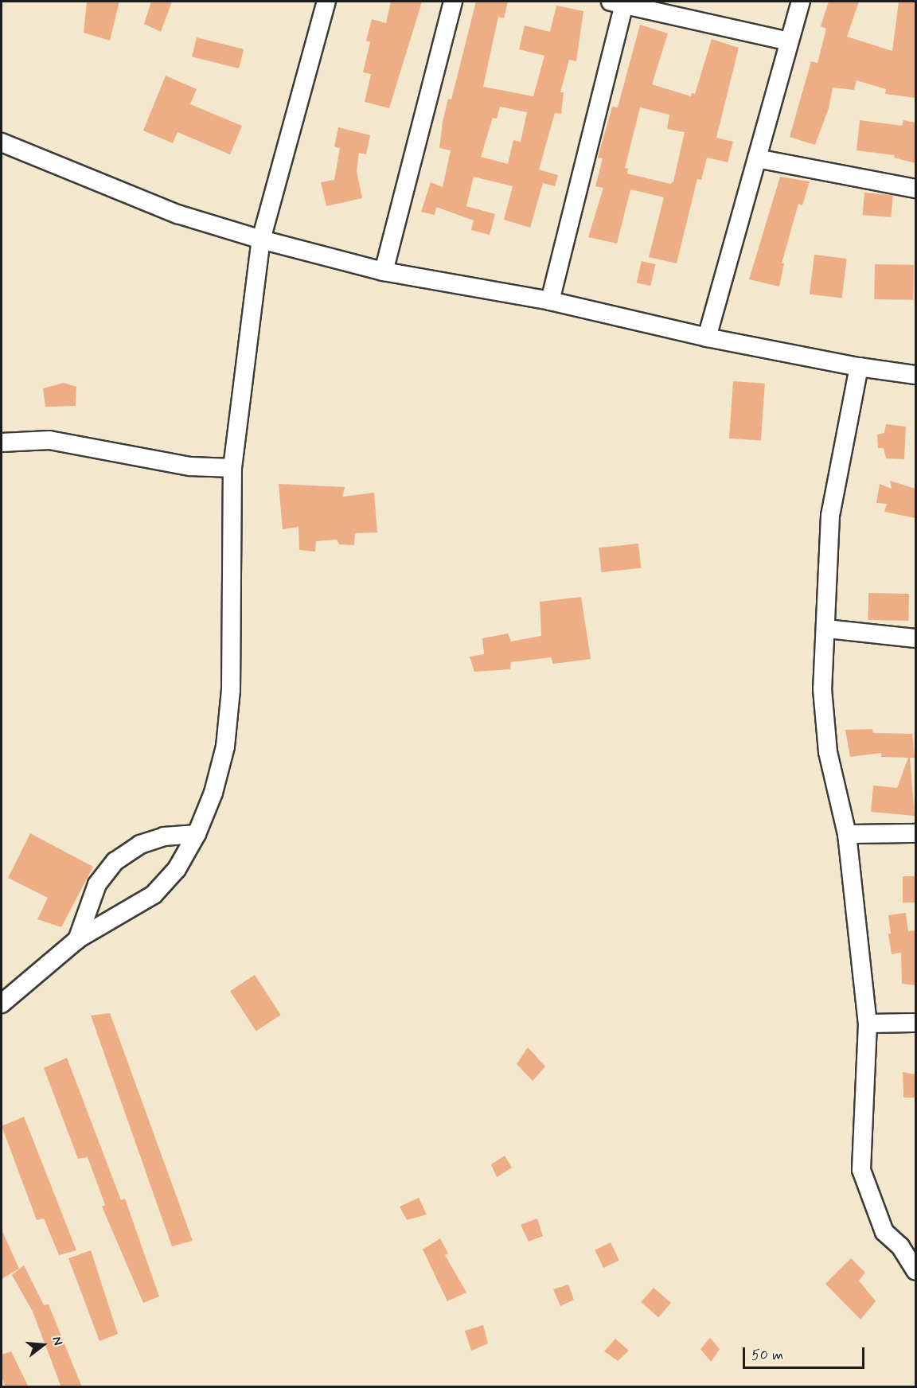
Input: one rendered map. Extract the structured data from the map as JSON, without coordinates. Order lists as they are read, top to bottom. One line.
{"scale_bar":"50 m","north":"right"}
